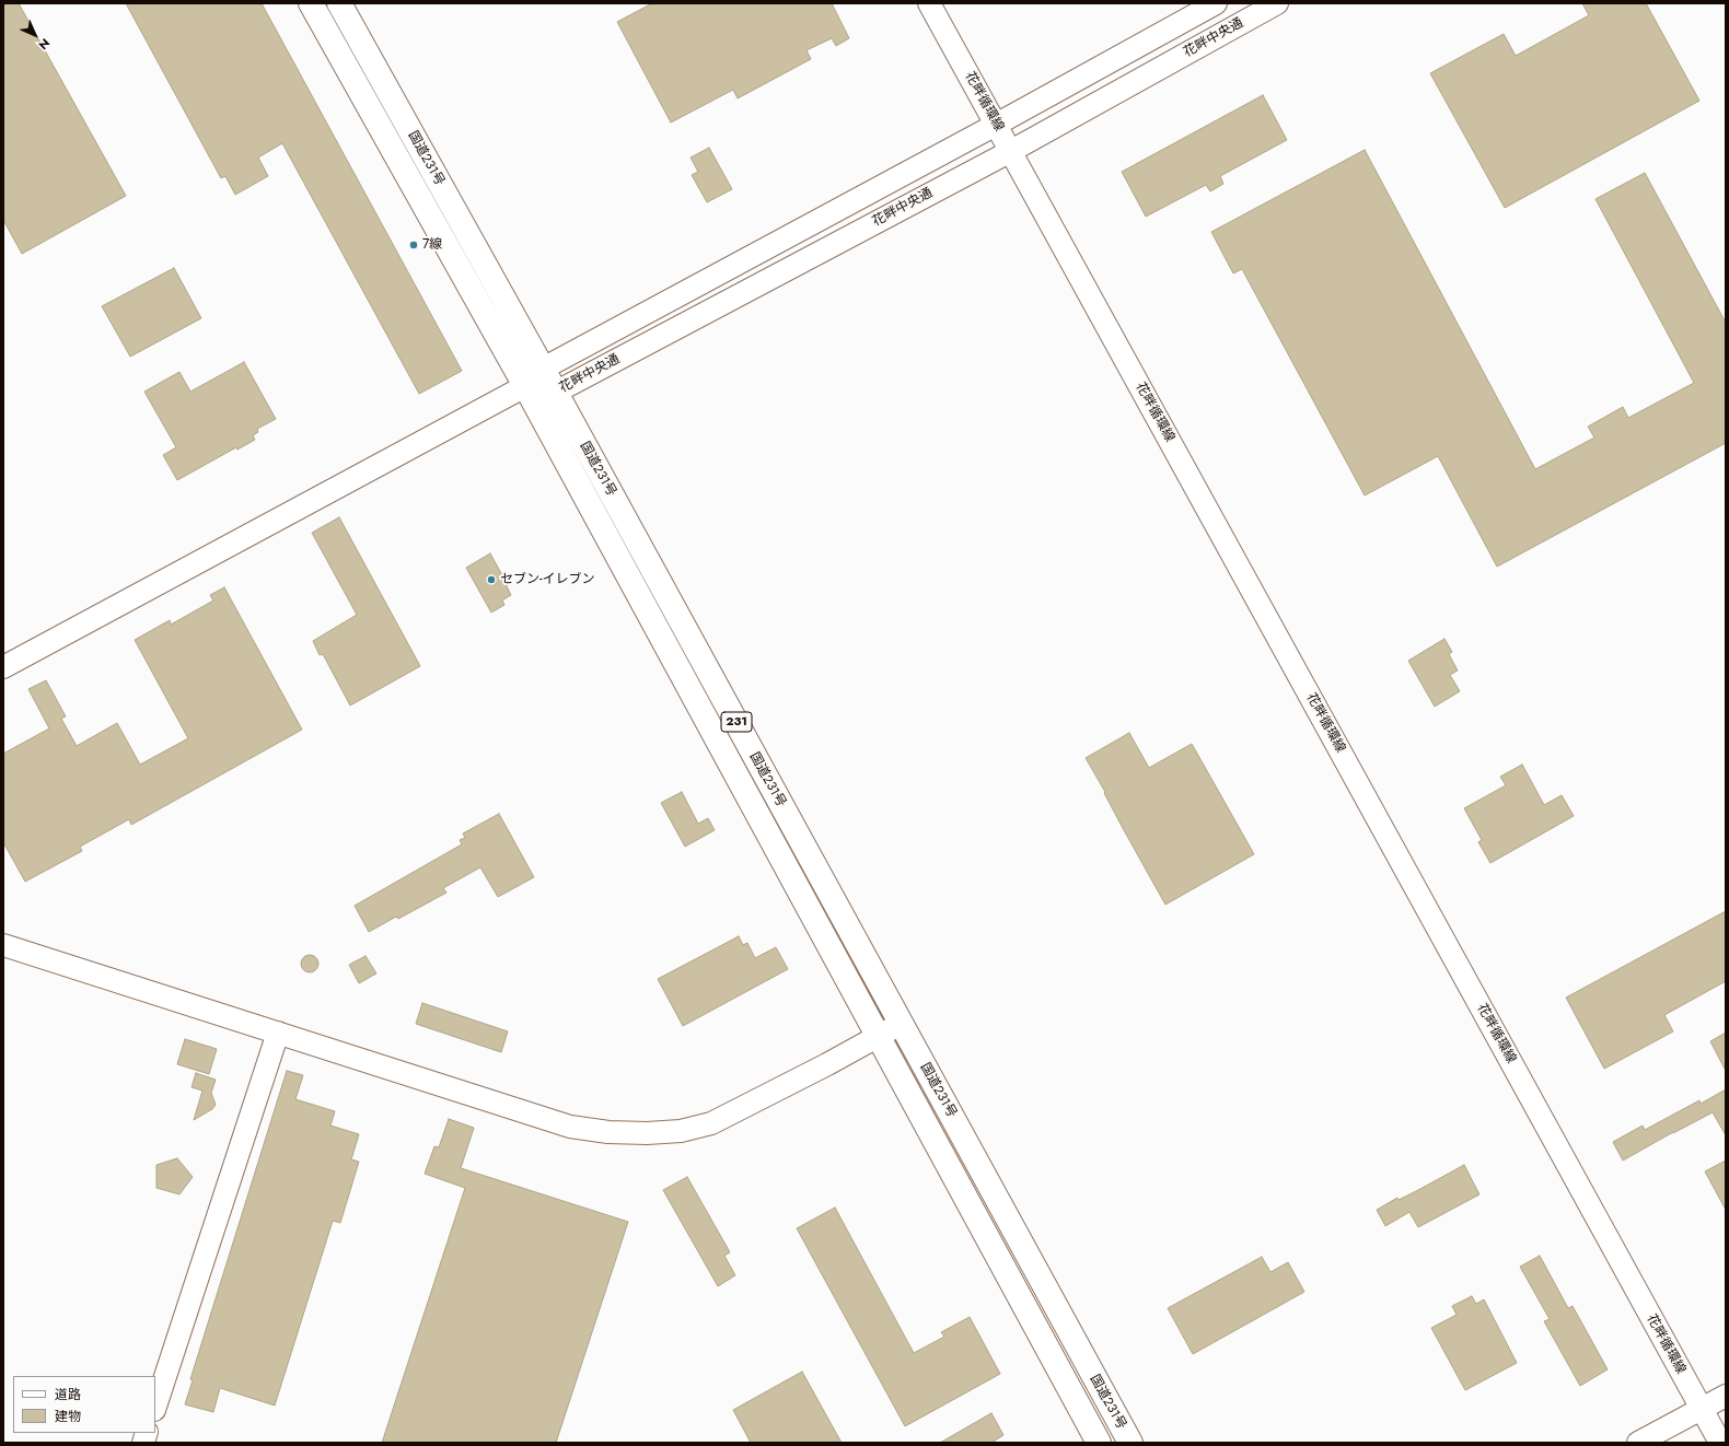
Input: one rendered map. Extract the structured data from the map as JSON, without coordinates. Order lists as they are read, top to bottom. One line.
{"streets":{"highway":["国道231号","231"],"street":["花畔中央通","花畔循環線"]},"crossings":[["花畔中央通","花畔循環線"],["花畔中央通","国道231号"]],"places":["7線","セブン-イレブン"],"legend":["道路","建物"],"north":"bottom right"}
